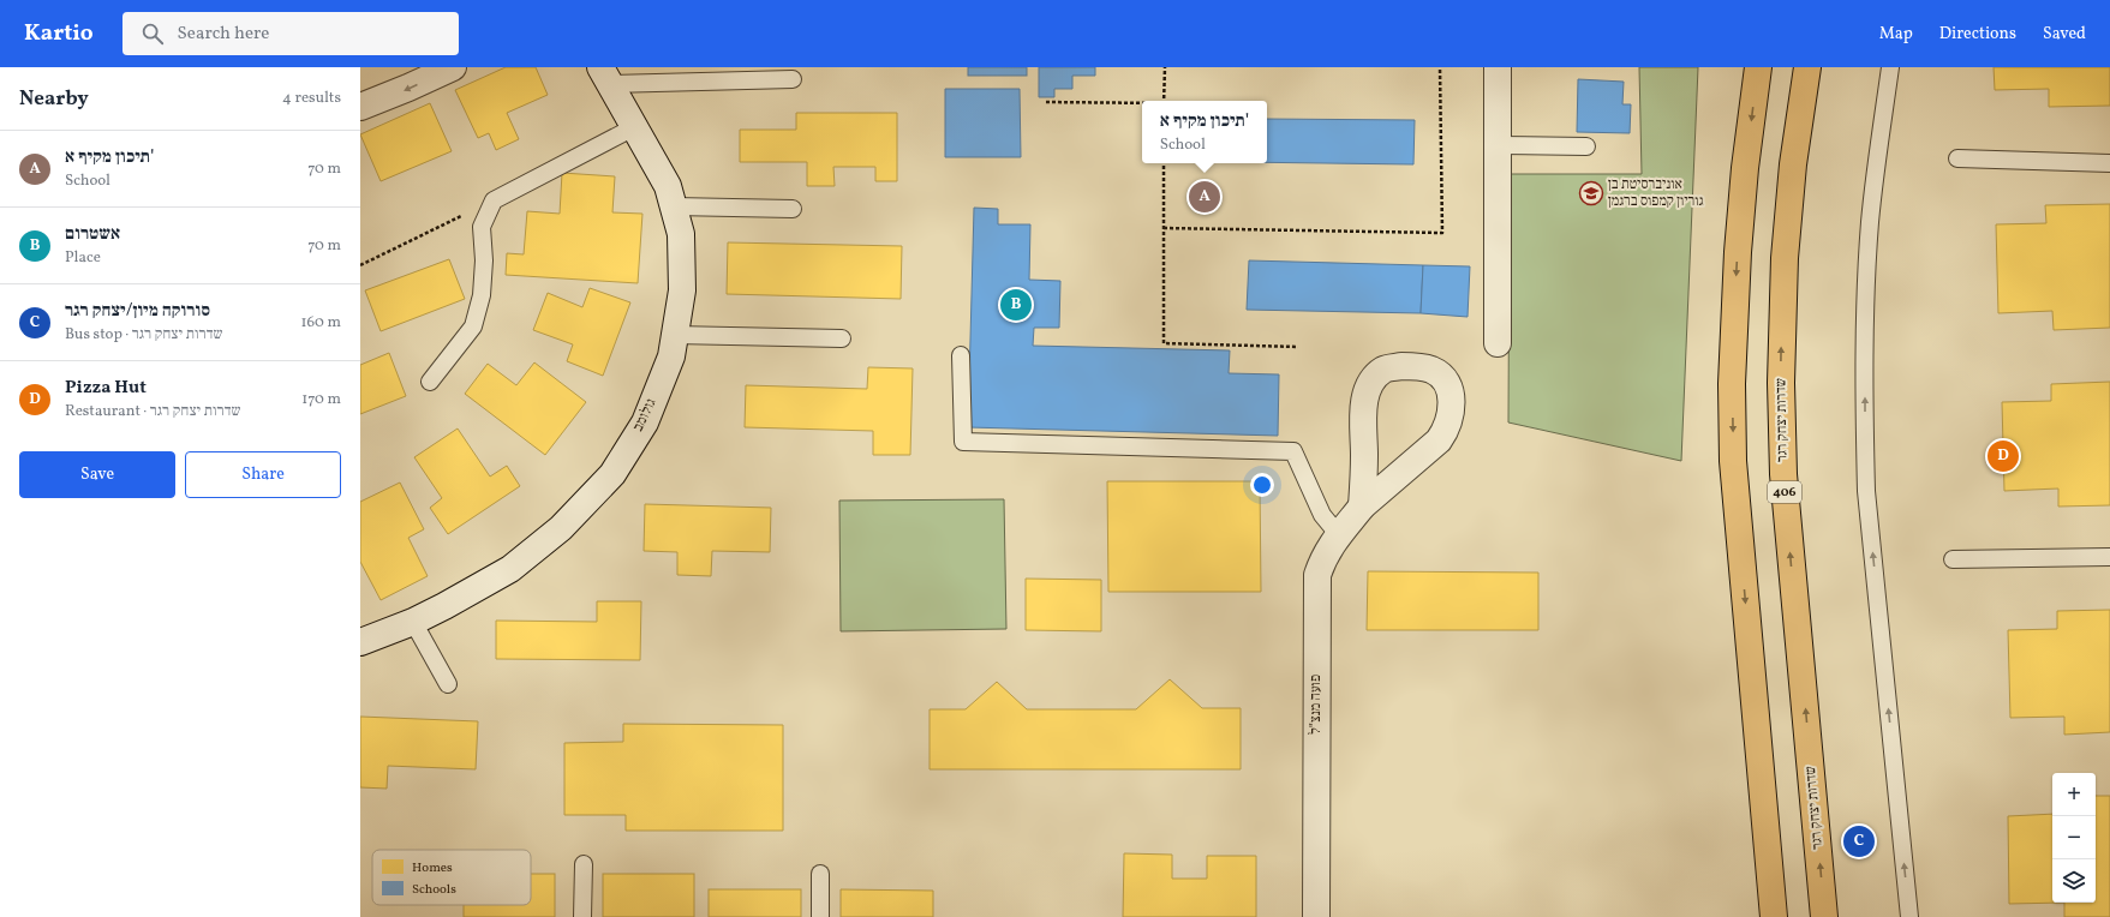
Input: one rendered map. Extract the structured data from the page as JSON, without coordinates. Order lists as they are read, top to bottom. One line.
{"streets":{"main road":["שדרות יצחק רגר","406"],"street":["גולומב","פועה מנצ\"ל"]},"places":{"school or university":["אוניברסיטת בן גוריון קמפוס ברגמן"]},"legend":["Homes","Schools"],"page":{"header":"Kartio","search":"Search here","nav":["Map","Directions","Saved"],"heading":["Nearby","4 results"],"popup":["תיכון מקיף א'","School"],"list":[{"mark":"A","name":"תיכון מקיף א'","note":"School","value":"70 m"},{"mark":"B","name":"אשטרום","note":"Place","value":"70 m"},{"mark":"C","name":"סורוקה מיון/יצחק רגר","note":"Bus stop · שדרות יצחק רגר","value":"160 m"},{"mark":"D","name":"Pizza Hut","note":"Restaurant · שדרות יצחק רגר","value":"170 m"}],"pins":["A","B","D","C"],"buttons":["Save","Share"],"map_buttons":["+","−"]}}
